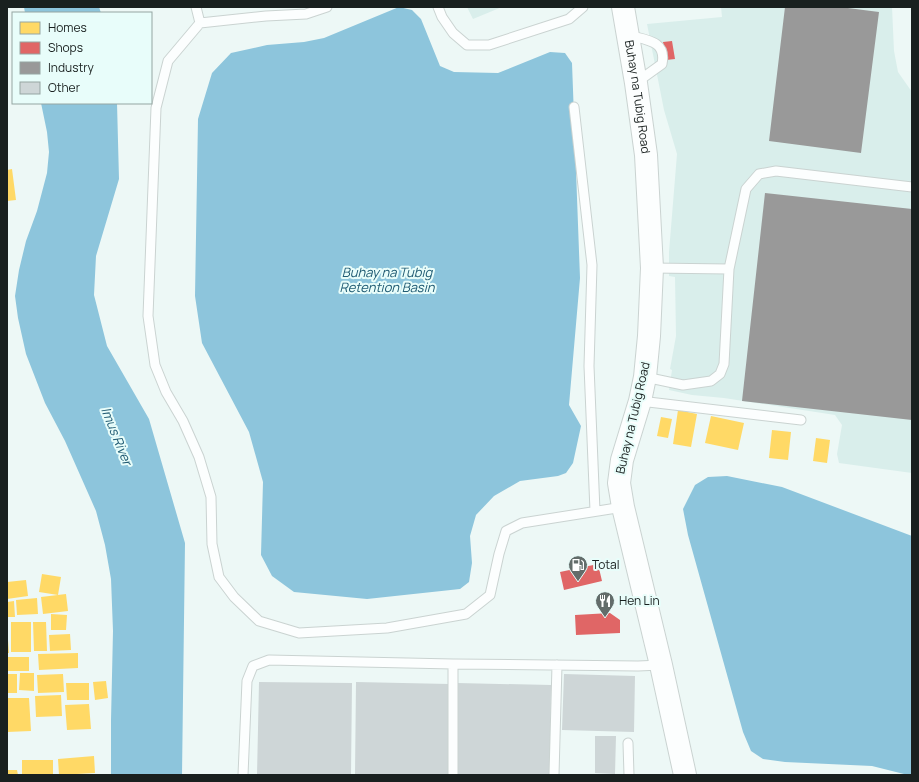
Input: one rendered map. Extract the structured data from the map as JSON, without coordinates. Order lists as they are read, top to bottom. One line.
{"streets":{"main road":["Buhay na Tubig Road"]},"water":["Buhay na Tubig Retention Basin","Imus River"],"places":{"fuel station":["Total"],"restaurant":["Hen Lin"]},"legend":["Homes","Shops","Industry","Other"]}
